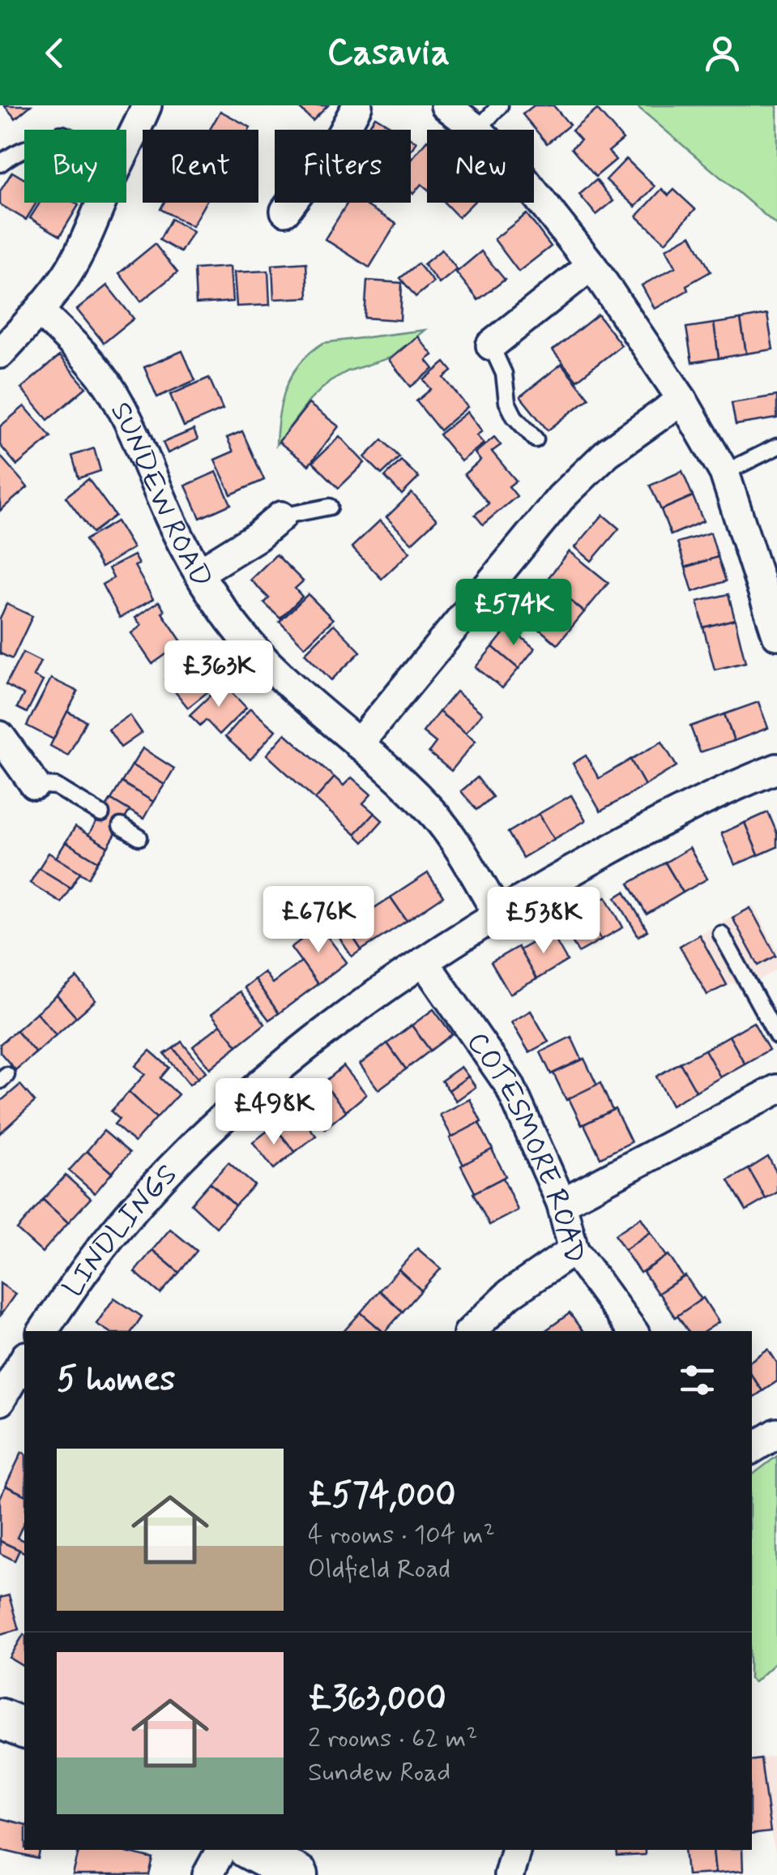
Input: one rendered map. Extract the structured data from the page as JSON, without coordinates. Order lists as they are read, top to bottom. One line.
{"streets":{"street":["SUNDEW ROAD","COTESMORE ROAD","LINDLINGS"]},"crossings":[["SUNDEW ROAD","LINDLINGS"],["COTESMORE ROAD","LINDLINGS"]],"page":{"header":"Casavia","chip":["Buy","Rent","Filters","New"],"price":["£574K","£363K","£676K","£538K","£498K"],"heading":"5 homes","list":[{"name":"£574,000","note":"4 rooms · 104 m² · Oldfield Road"},{"name":"£363,000","note":"2 rooms · 62 m² · Sundew Road"}]}}
